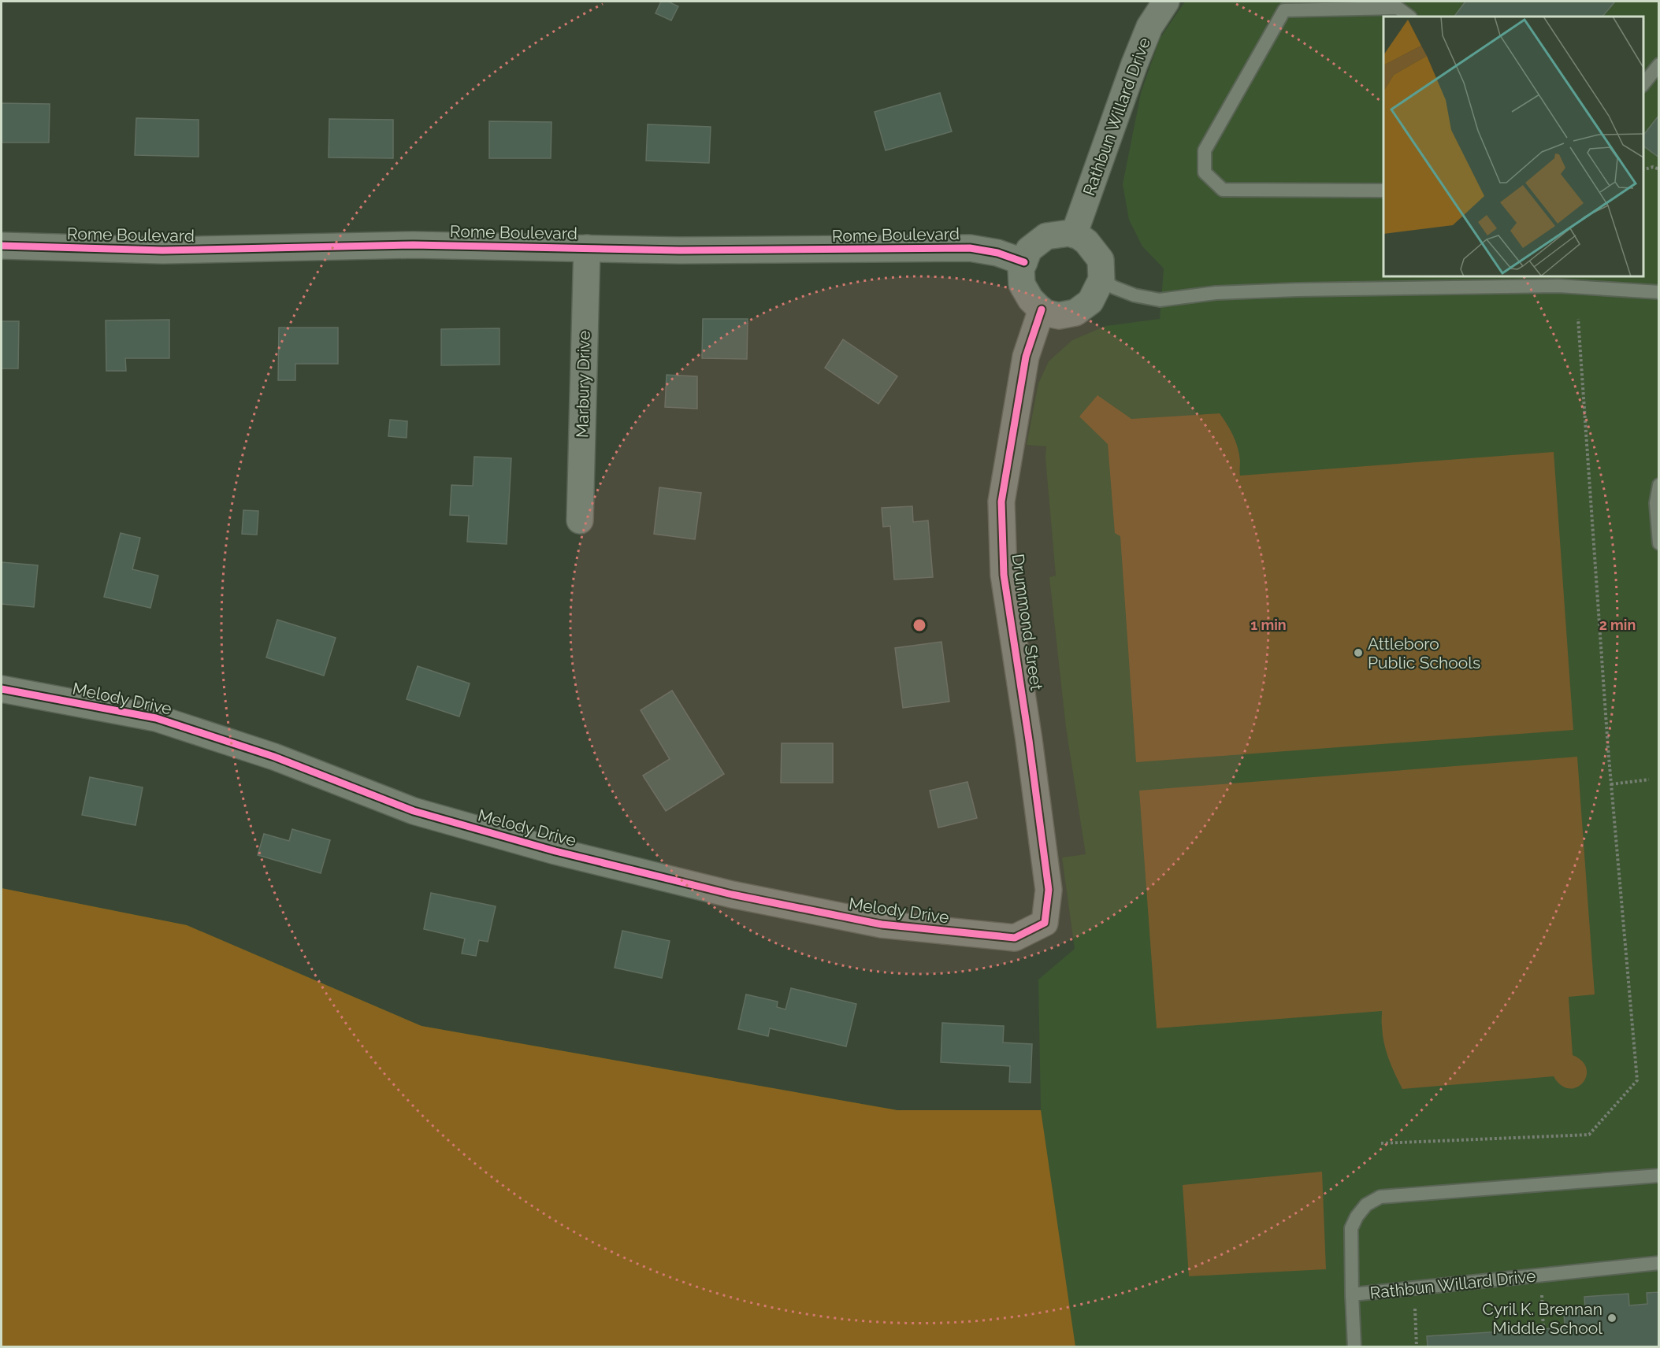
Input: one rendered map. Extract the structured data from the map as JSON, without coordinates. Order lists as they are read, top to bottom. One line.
{"streets":{"street":["Rathbun Willard Drive","Rome Boulevard","Marbury Drive","Drummond Street","Melody Drive"]},"crossings":[["Rathbun Willard Drive","Rome Boulevard"],["Rathbun Willard Drive","Drummond Street"],["Rome Boulevard","Marbury Drive"],["Rome Boulevard","Drummond Street"],["Drummond Street","Melody Drive"]],"places":["Attleboro Public Schools","Cyril K. Brennan Middle School"],"rings":["1 min","2 min"]}
